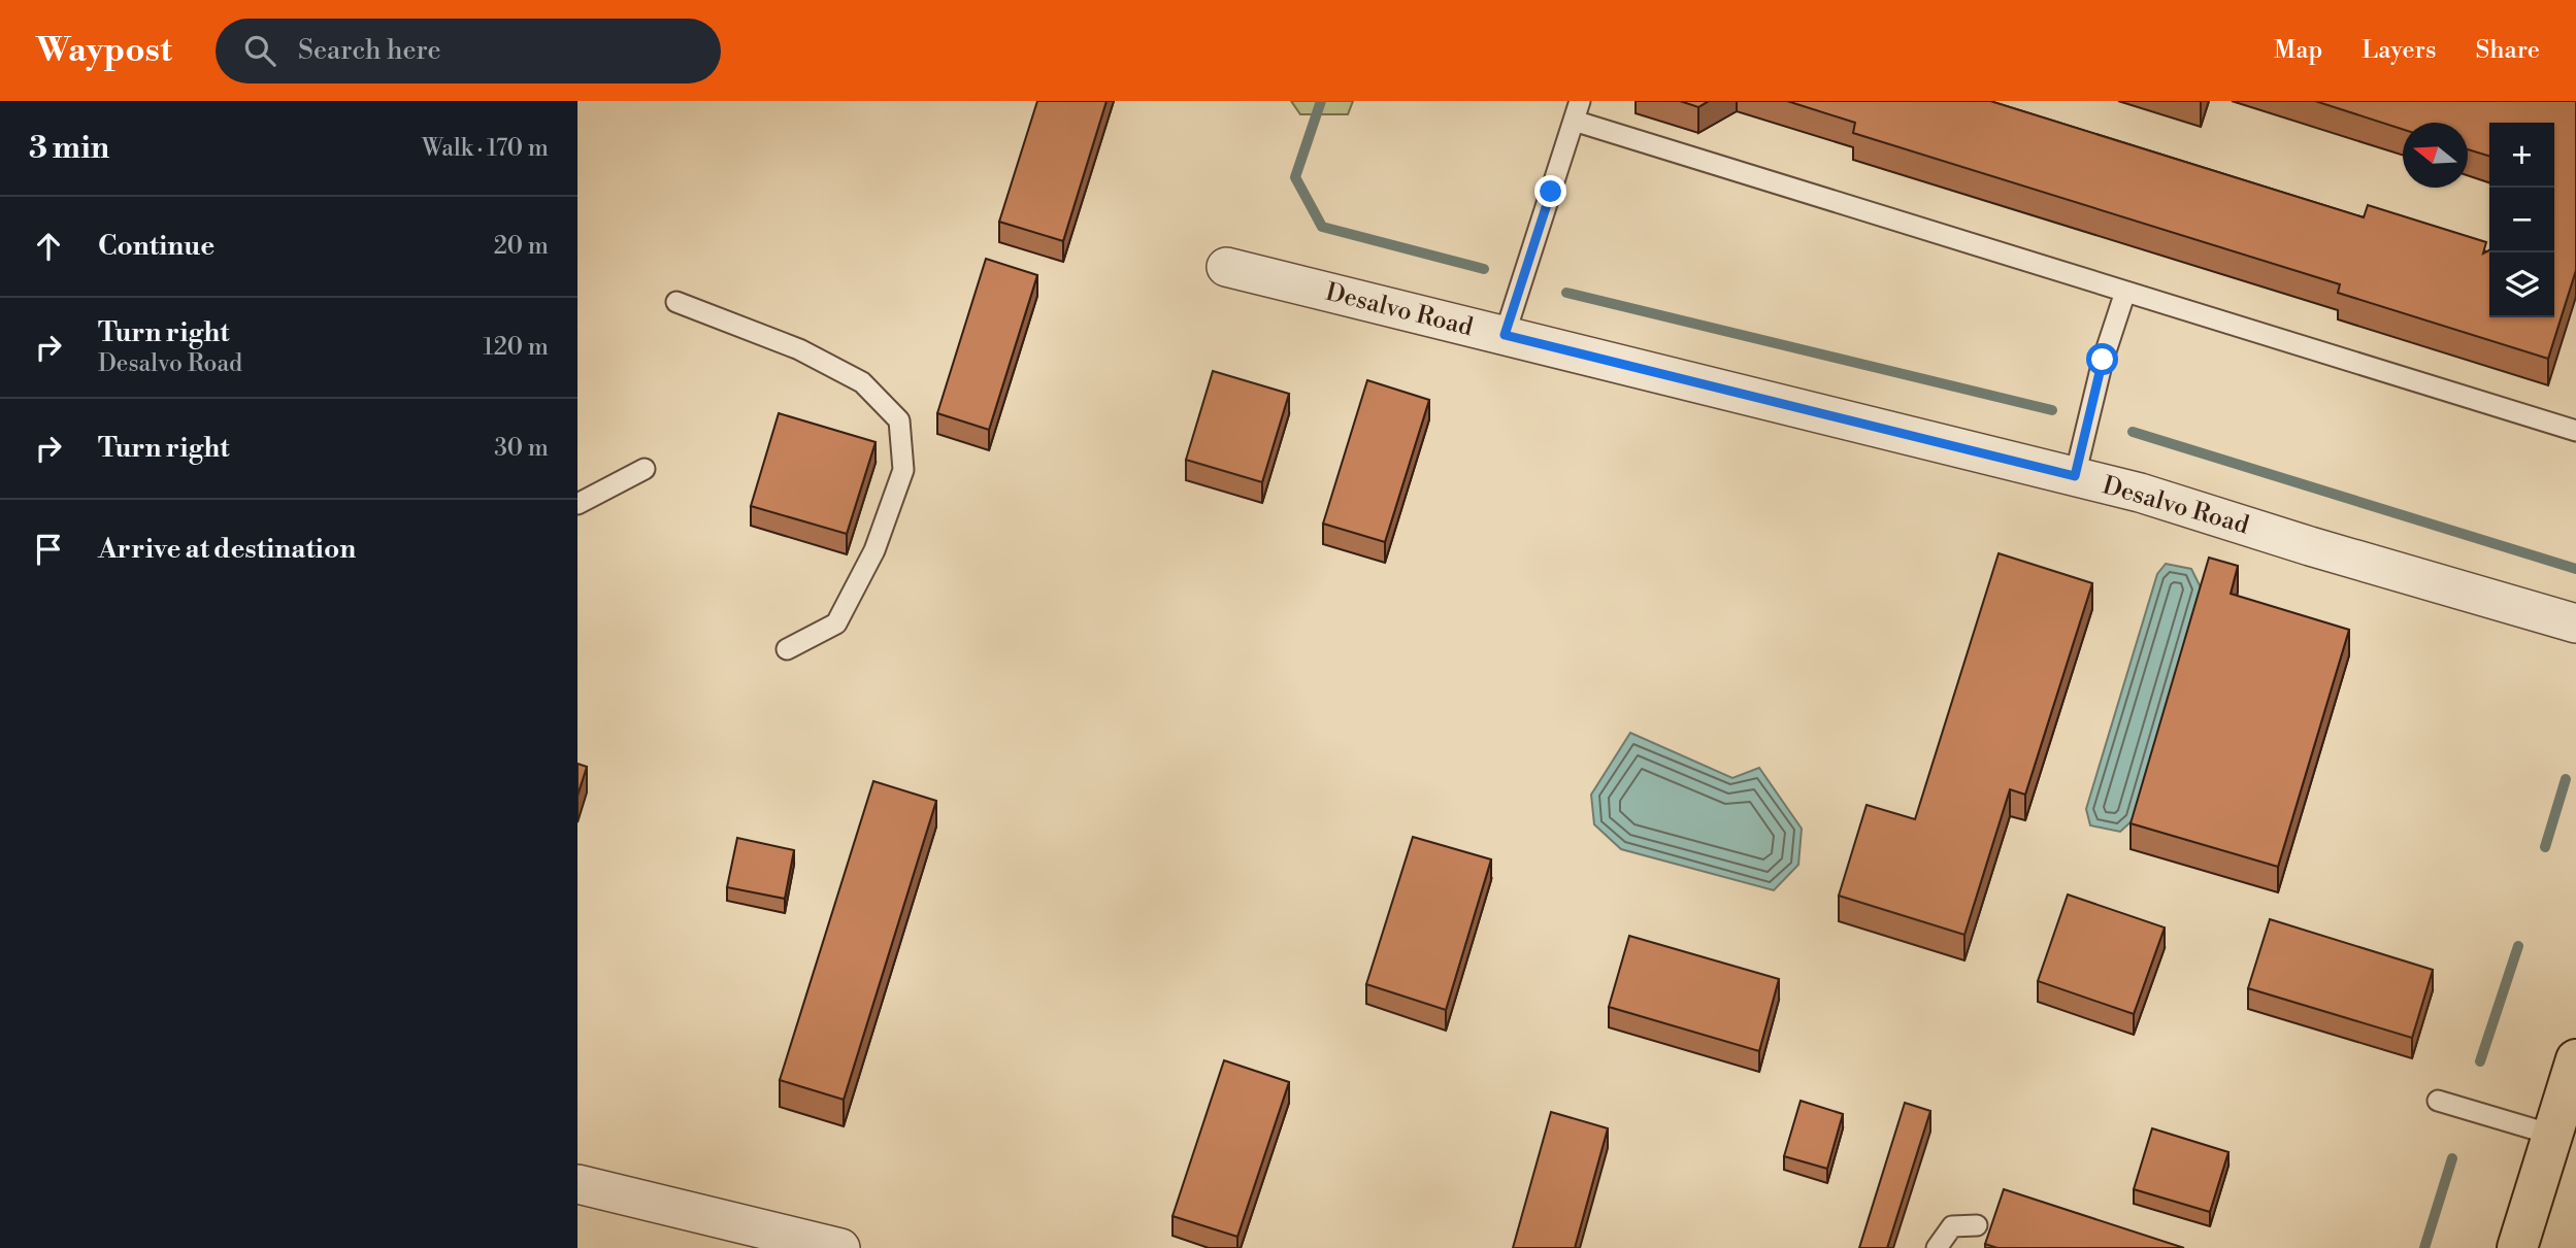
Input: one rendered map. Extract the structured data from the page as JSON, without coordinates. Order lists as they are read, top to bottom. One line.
{"streets":{"street":["Desalvo Road"]},"north":"left","page":{"header":"Waypost","search":"Search here","nav":["Map","Layers","Share"],"heading":["3 min","Walk · 170 m"],"map_buttons":["+","−"],"list":[["Continue","20 m"],["Turn right","Desalvo Road","120 m"],["Turn right","30 m"],"Arrive at destination"]}}
